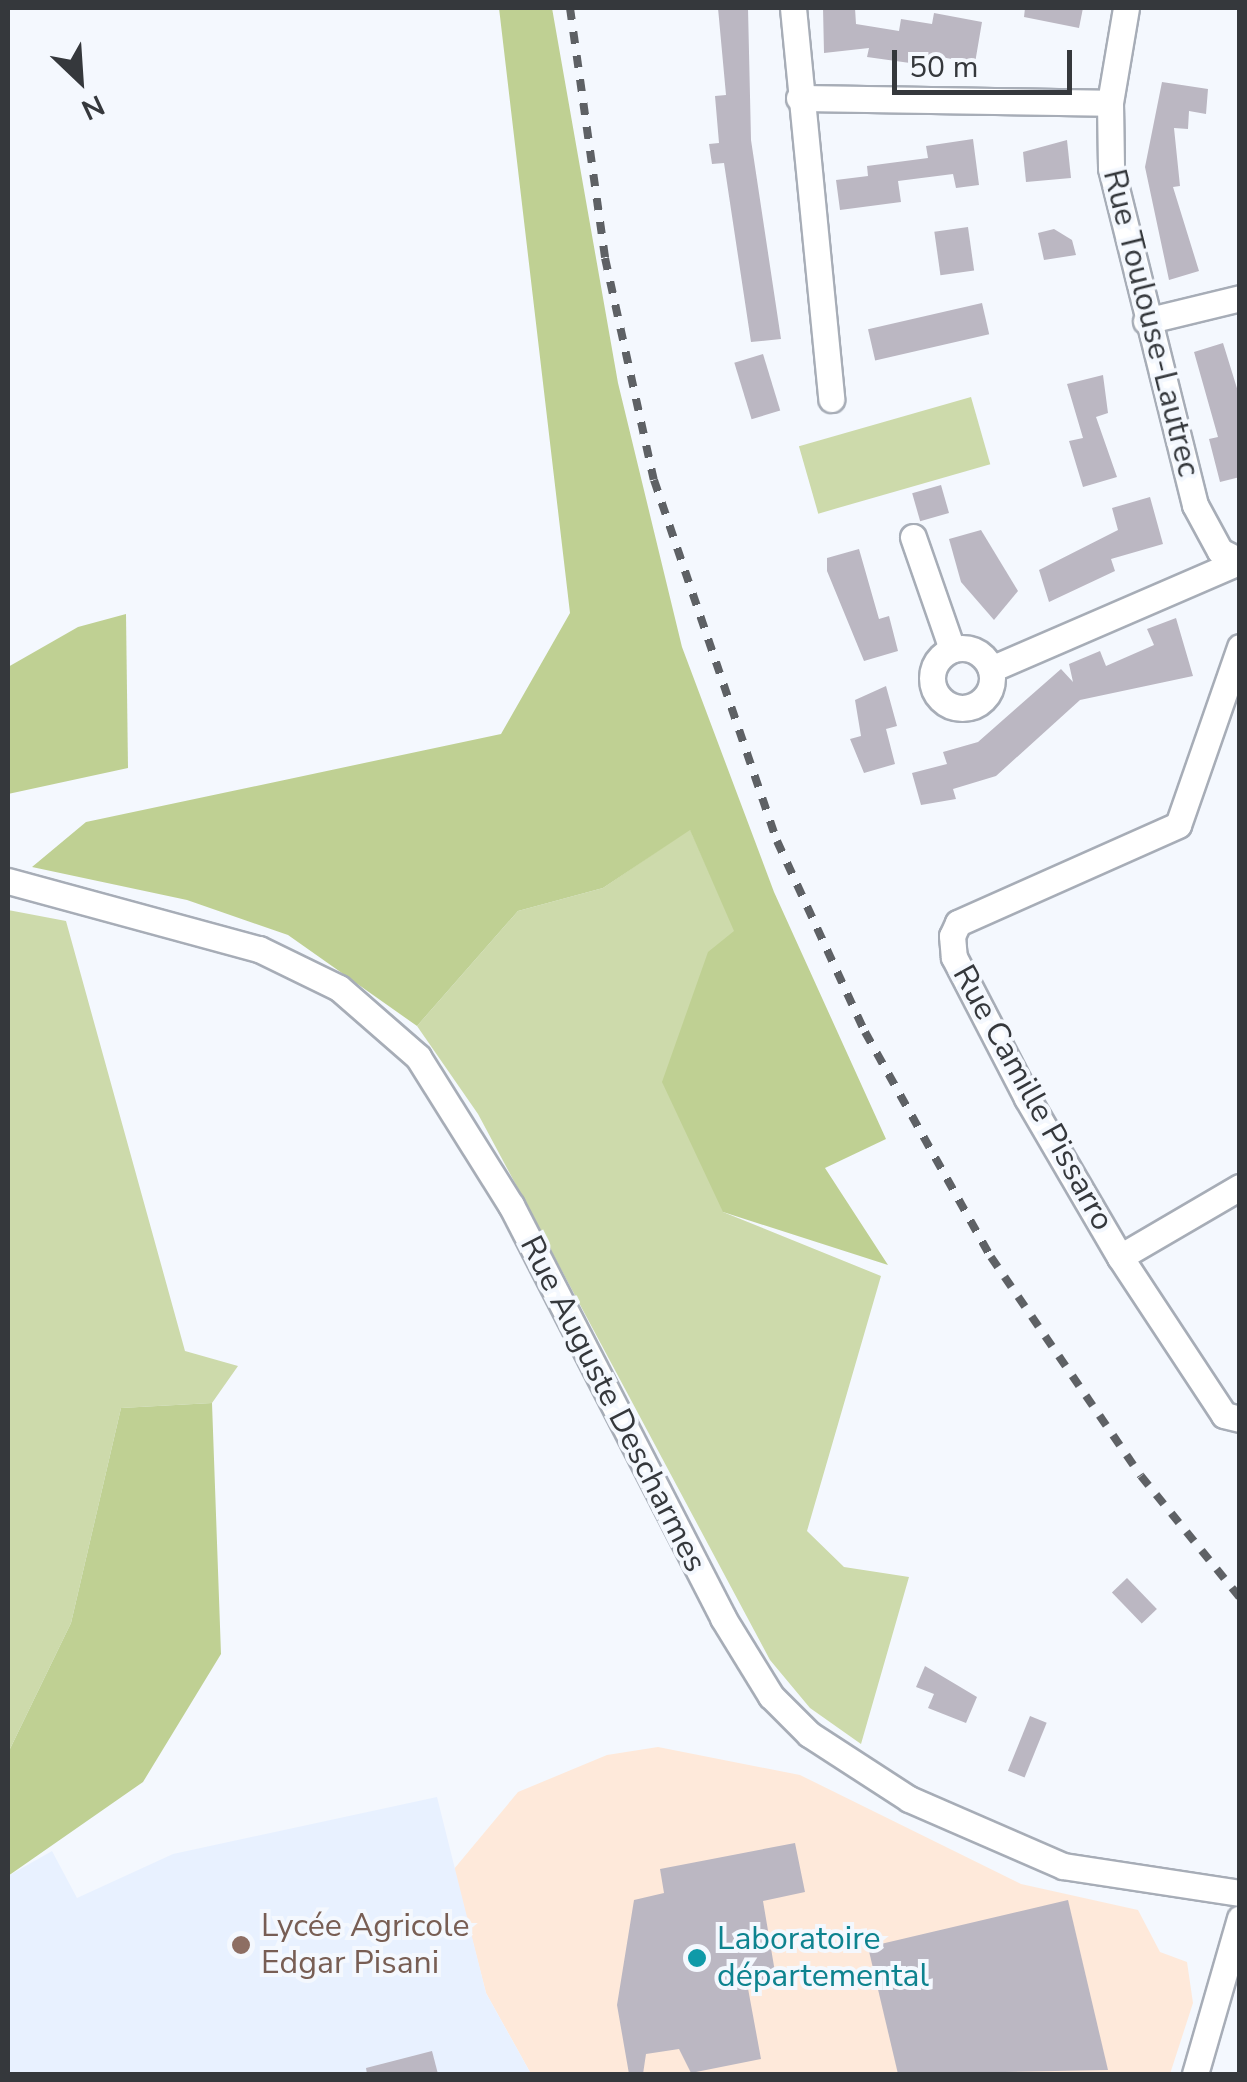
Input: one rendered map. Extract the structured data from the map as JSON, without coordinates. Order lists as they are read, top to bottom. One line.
{"streets":{"street":["Rue Toulouse-Lautrec","Rue Camille Pissarro","Rue Auguste Descharmes"]},"places":["Lycée Agricole Edgar Pisani","Laboratoire départemental"],"scale_bar":"50 m","north":"bottom right"}
